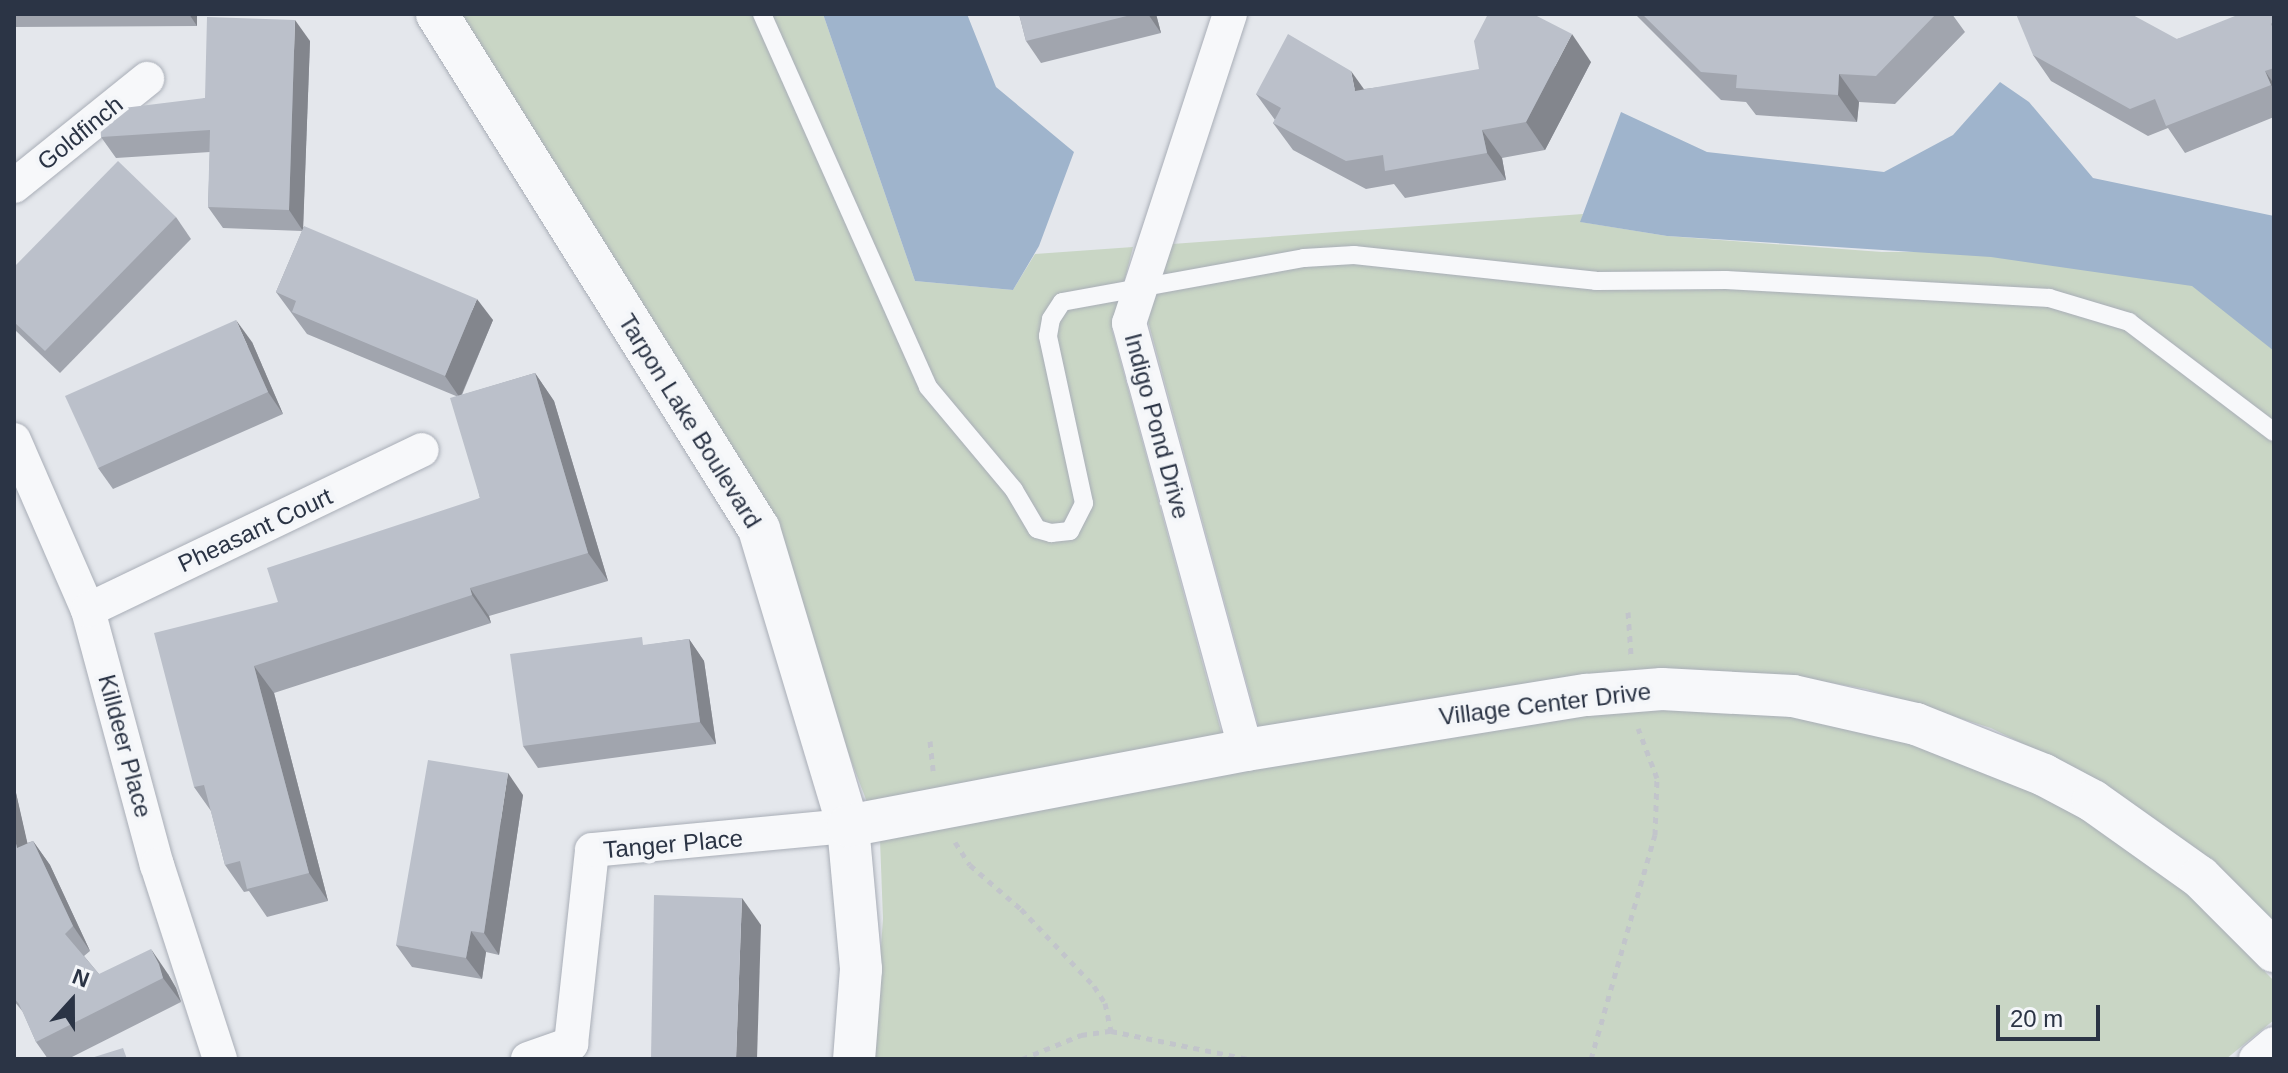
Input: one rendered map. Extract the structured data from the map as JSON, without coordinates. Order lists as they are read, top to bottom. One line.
{"streets":{"street":["Goldfinch","Tarpon Lake Boulevard","Indigo Pond Drive","Pheasant Court","Village Center Drive","Killdeer Place","Tanger Place"]},"crossings":[["Tarpon Lake Boulevard","Village Center Drive"],["Tarpon Lake Boulevard","Tanger Place"],["Indigo Pond Drive","Village Center Drive"],["Pheasant Court","Killdeer Place"],["Village Center Drive","Tanger Place"]],"scale_bar":"20 m","north":"top"}
